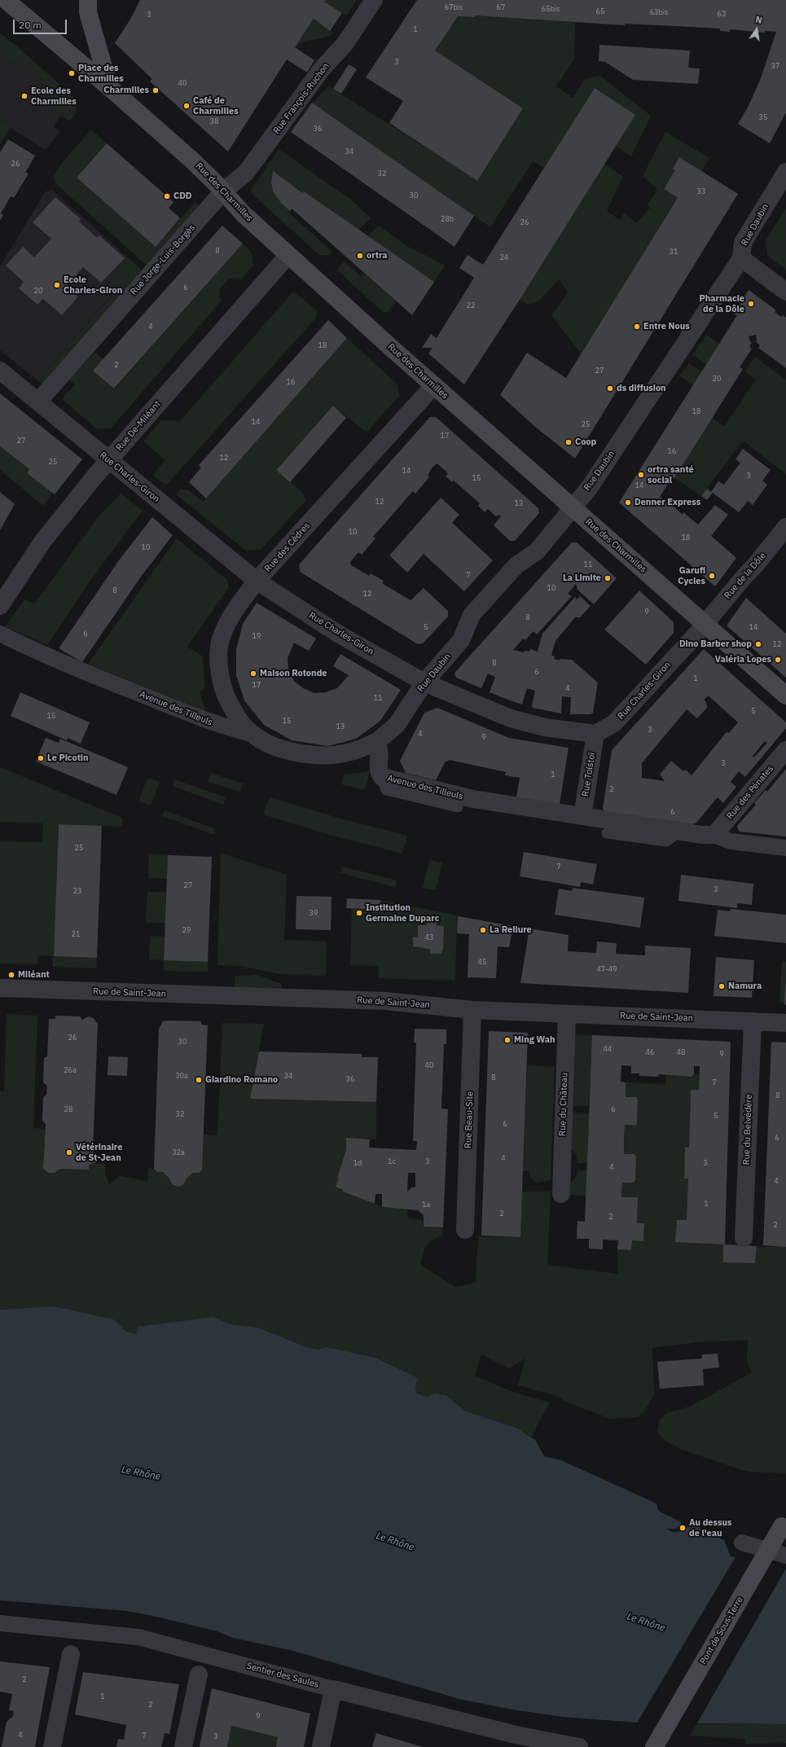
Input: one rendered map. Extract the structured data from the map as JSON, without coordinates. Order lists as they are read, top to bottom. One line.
{"streets":{"main road":["Rue des Charmilles","Pont de Sous-Terre"],"street":["Rue François-Ruchon","Rue Daubin","Rue Jorge-Luis-Borgès","Rue De-Miléant","Rue Charles-Giron","Rue des Cèdres","Rue de la Dôle","Avenue des Tilleuls","Rue Tolstoï","Rue des Pénates","Rue de Saint-Jean","Rue du Château","Rue Beau-Site","Rue du Belvédère","Sentier des Saules"]},"crossings":[["Rue François-Ruchon","Rue des Charmilles"],["Rue François-Ruchon","Rue Jorge-Luis-Borgès"],["Rue des Charmilles","Rue Daubin"],["Rue des Charmilles","Rue Jorge-Luis-Borgès"],["Rue des Charmilles","Rue De-Miléant"],["Rue des Charmilles","Rue Charles-Giron"],["Rue des Charmilles","Rue des Cèdres"],["Rue des Charmilles","Rue de la Dôle"],["Rue Daubin","Rue Charles-Giron"],["Rue Daubin","Avenue des Tilleuls"],["Rue Jorge-Luis-Borgès","Rue Charles-Giron"],["Rue De-Miléant","Rue Charles-Giron"],["Rue Charles-Giron","Rue des Cèdres"],["Rue Charles-Giron","Rue de la Dôle"],["Rue Charles-Giron","Rue Tolstoï"],["Rue des Cèdres","Avenue des Tilleuls"],["Avenue des Tilleuls","Rue Tolstoï"],["Avenue des Tilleuls","Rue des Pénates"],["Rue de Saint-Jean","Rue du Château"],["Rue de Saint-Jean","Rue Beau-Site"],["Rue de Saint-Jean","Rue du Belvédère"]],"water":["Le Rhône"],"places":["Place des Charmilles","Charmilles","Ecole des Charmilles","Café de Charmilles","CDD","ortra","Ecole Charles-Giron","Pharmacie de la Dôle","Entre Nous","ds diffusion","Coop","ortra santé social","Denner Express","Garufi Cycles","La Limite","Dino Barber shop","Valéria Lopes","Maison Rotonde","Le Picotin","Institution Germaine Duparc","La Reliure","Miléant","Namura","Ming Wah","Giardino Romano","Vétérinaire de St-Jean","Au dessus de l'eau"],"house_numbers":["67bis","67","65bis","65","63bis","63","3","1","3","37","40","35","38","36","34","26","32","33","30","28b","26","8","31","24","6","20","22","4","18","2","27","20","16","18","14","25","17","27","16","12","25","14","3","15","14","12","13","10","18","10","11","7","10","8","12","9","8","5","14","6","19","12","8","6","1","17","4","11","5","15","15","13","3","4","9","3","1","2","6","25","7","27","3","23","39","29","21","43","45","47-49","26","30","44","46","48","9","40","26a","30a","34","8","36","7","8","28","6","32","5","6","6","32a","4","1c","3","1d","3","4","4","1","1a","2","2","2","2","1","2","9","4","7","3"],"scale_bar":"20 m","north":"top"}
